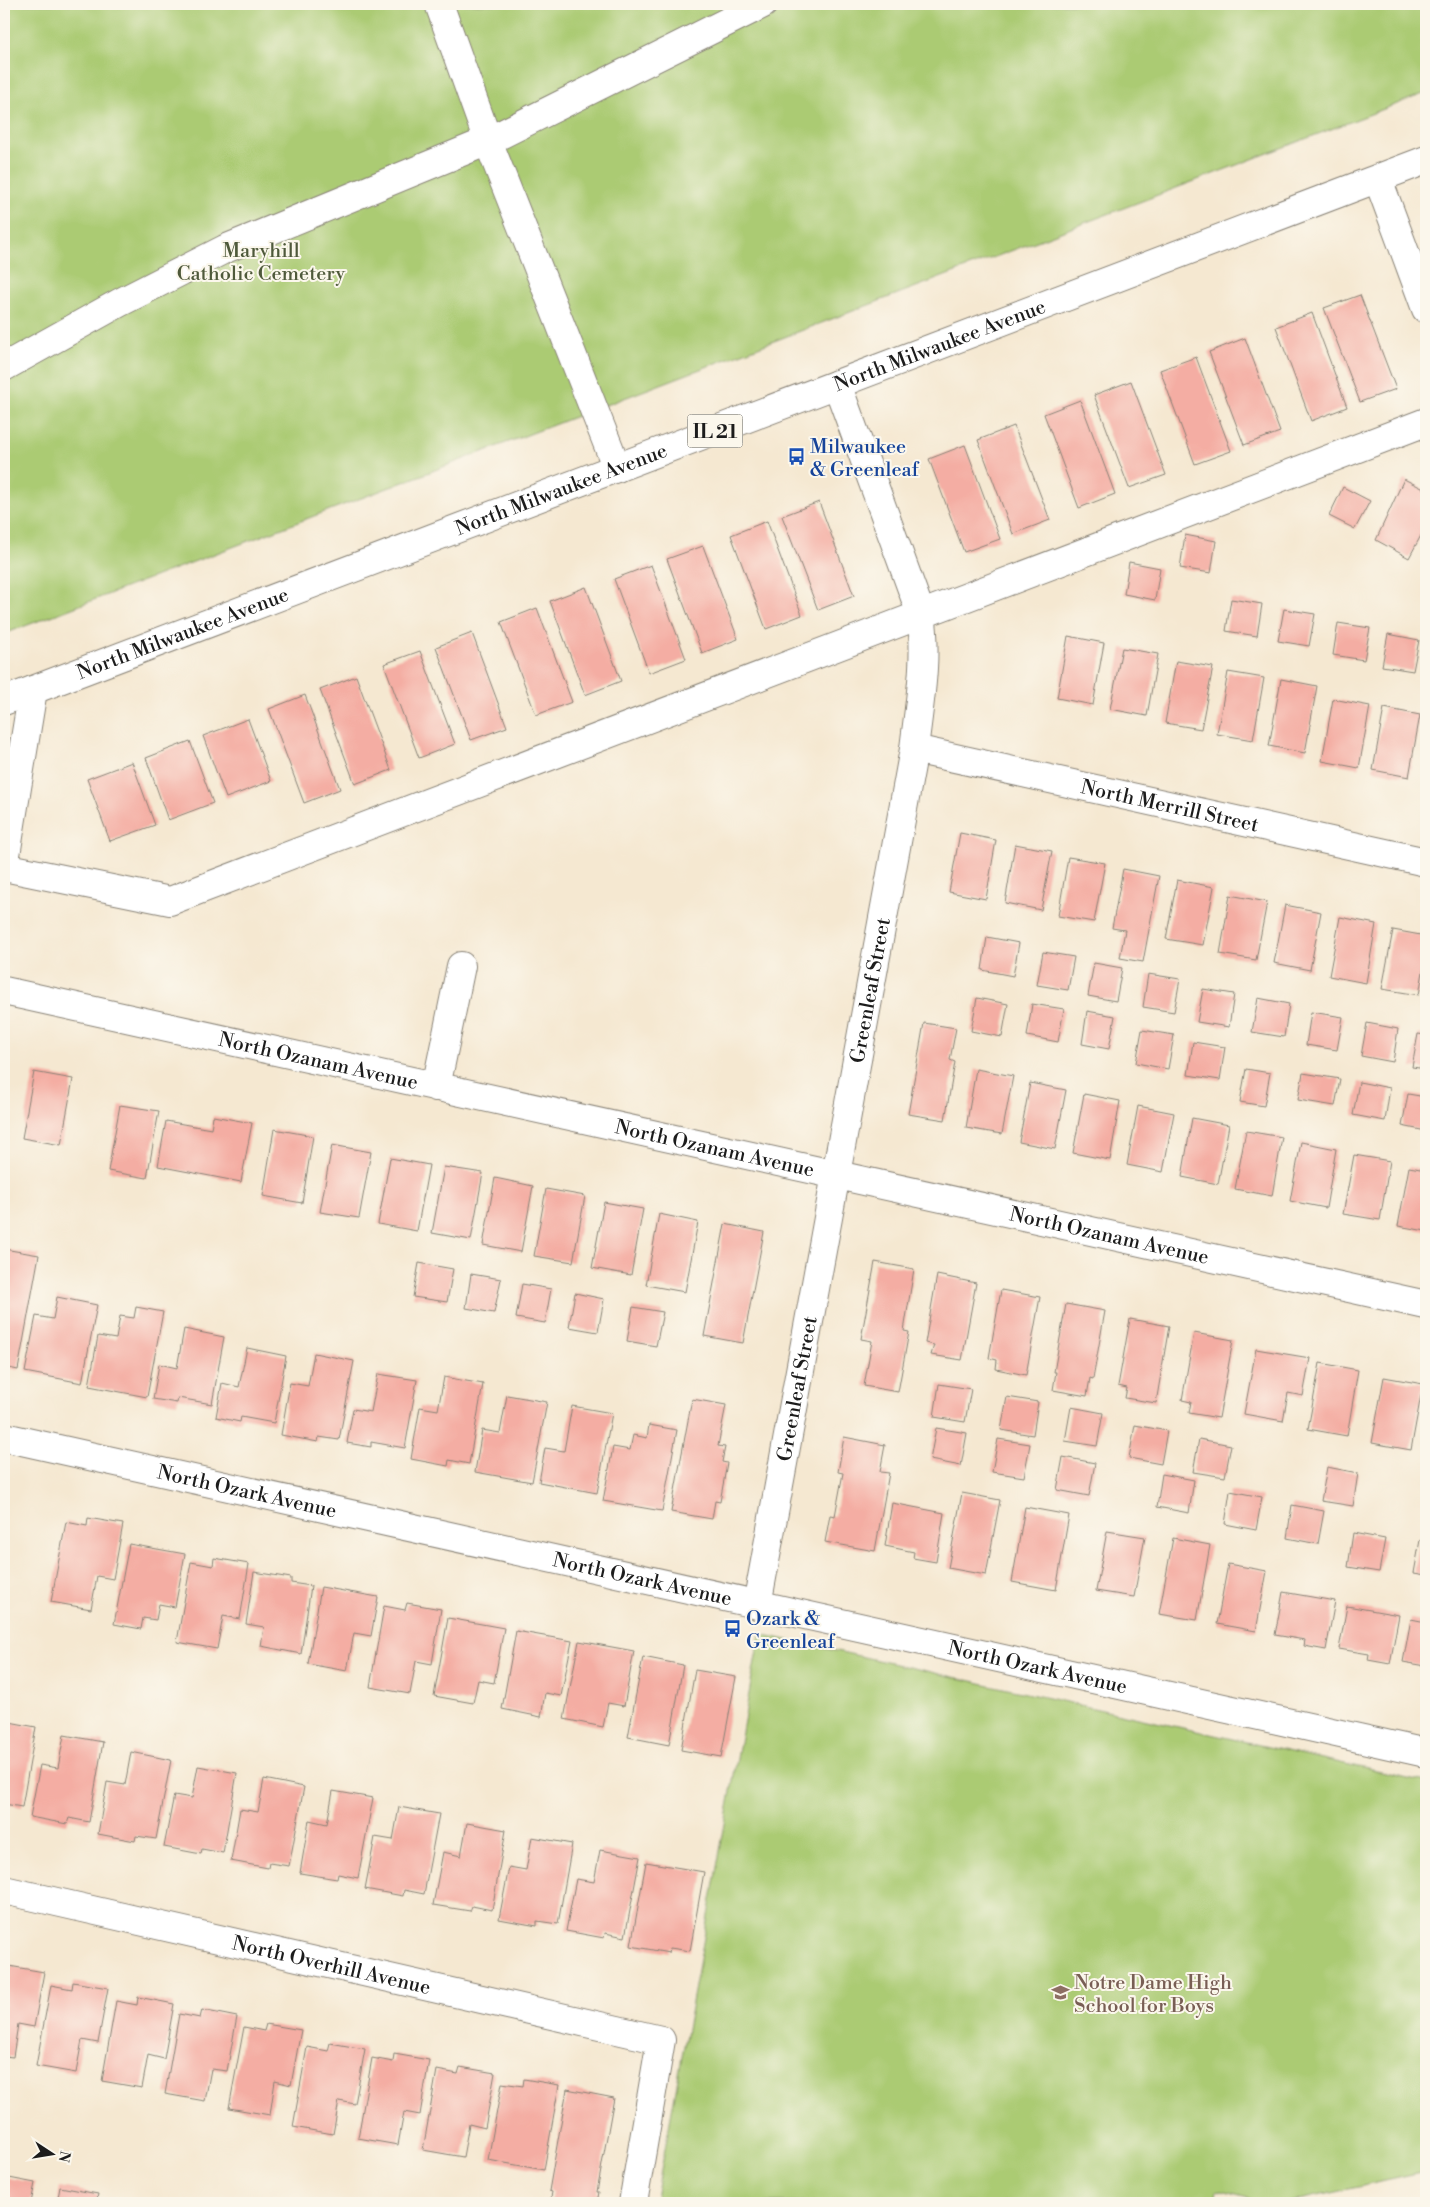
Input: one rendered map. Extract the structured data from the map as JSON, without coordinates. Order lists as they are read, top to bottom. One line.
{"streets":{"street":["North Milwaukee Avenue","IL 21","North Merrill Street","Greenleaf Street","North Ozanam Avenue","North Ozark Avenue","North Overhill Avenue"]},"crossings":[["North Milwaukee Avenue","Greenleaf Street"],["North Merrill Street","Greenleaf Street"],["Greenleaf Street","North Ozanam Avenue"],["Greenleaf Street","North Ozark Avenue"]],"parks":["Maryhill Catholic Cemetery"],"places":{"bus stop":["Milwaukee & Greenleaf","Ozark & Greenleaf"],"school or university":["Notre Dame High School for Boys"]},"north":"right"}
